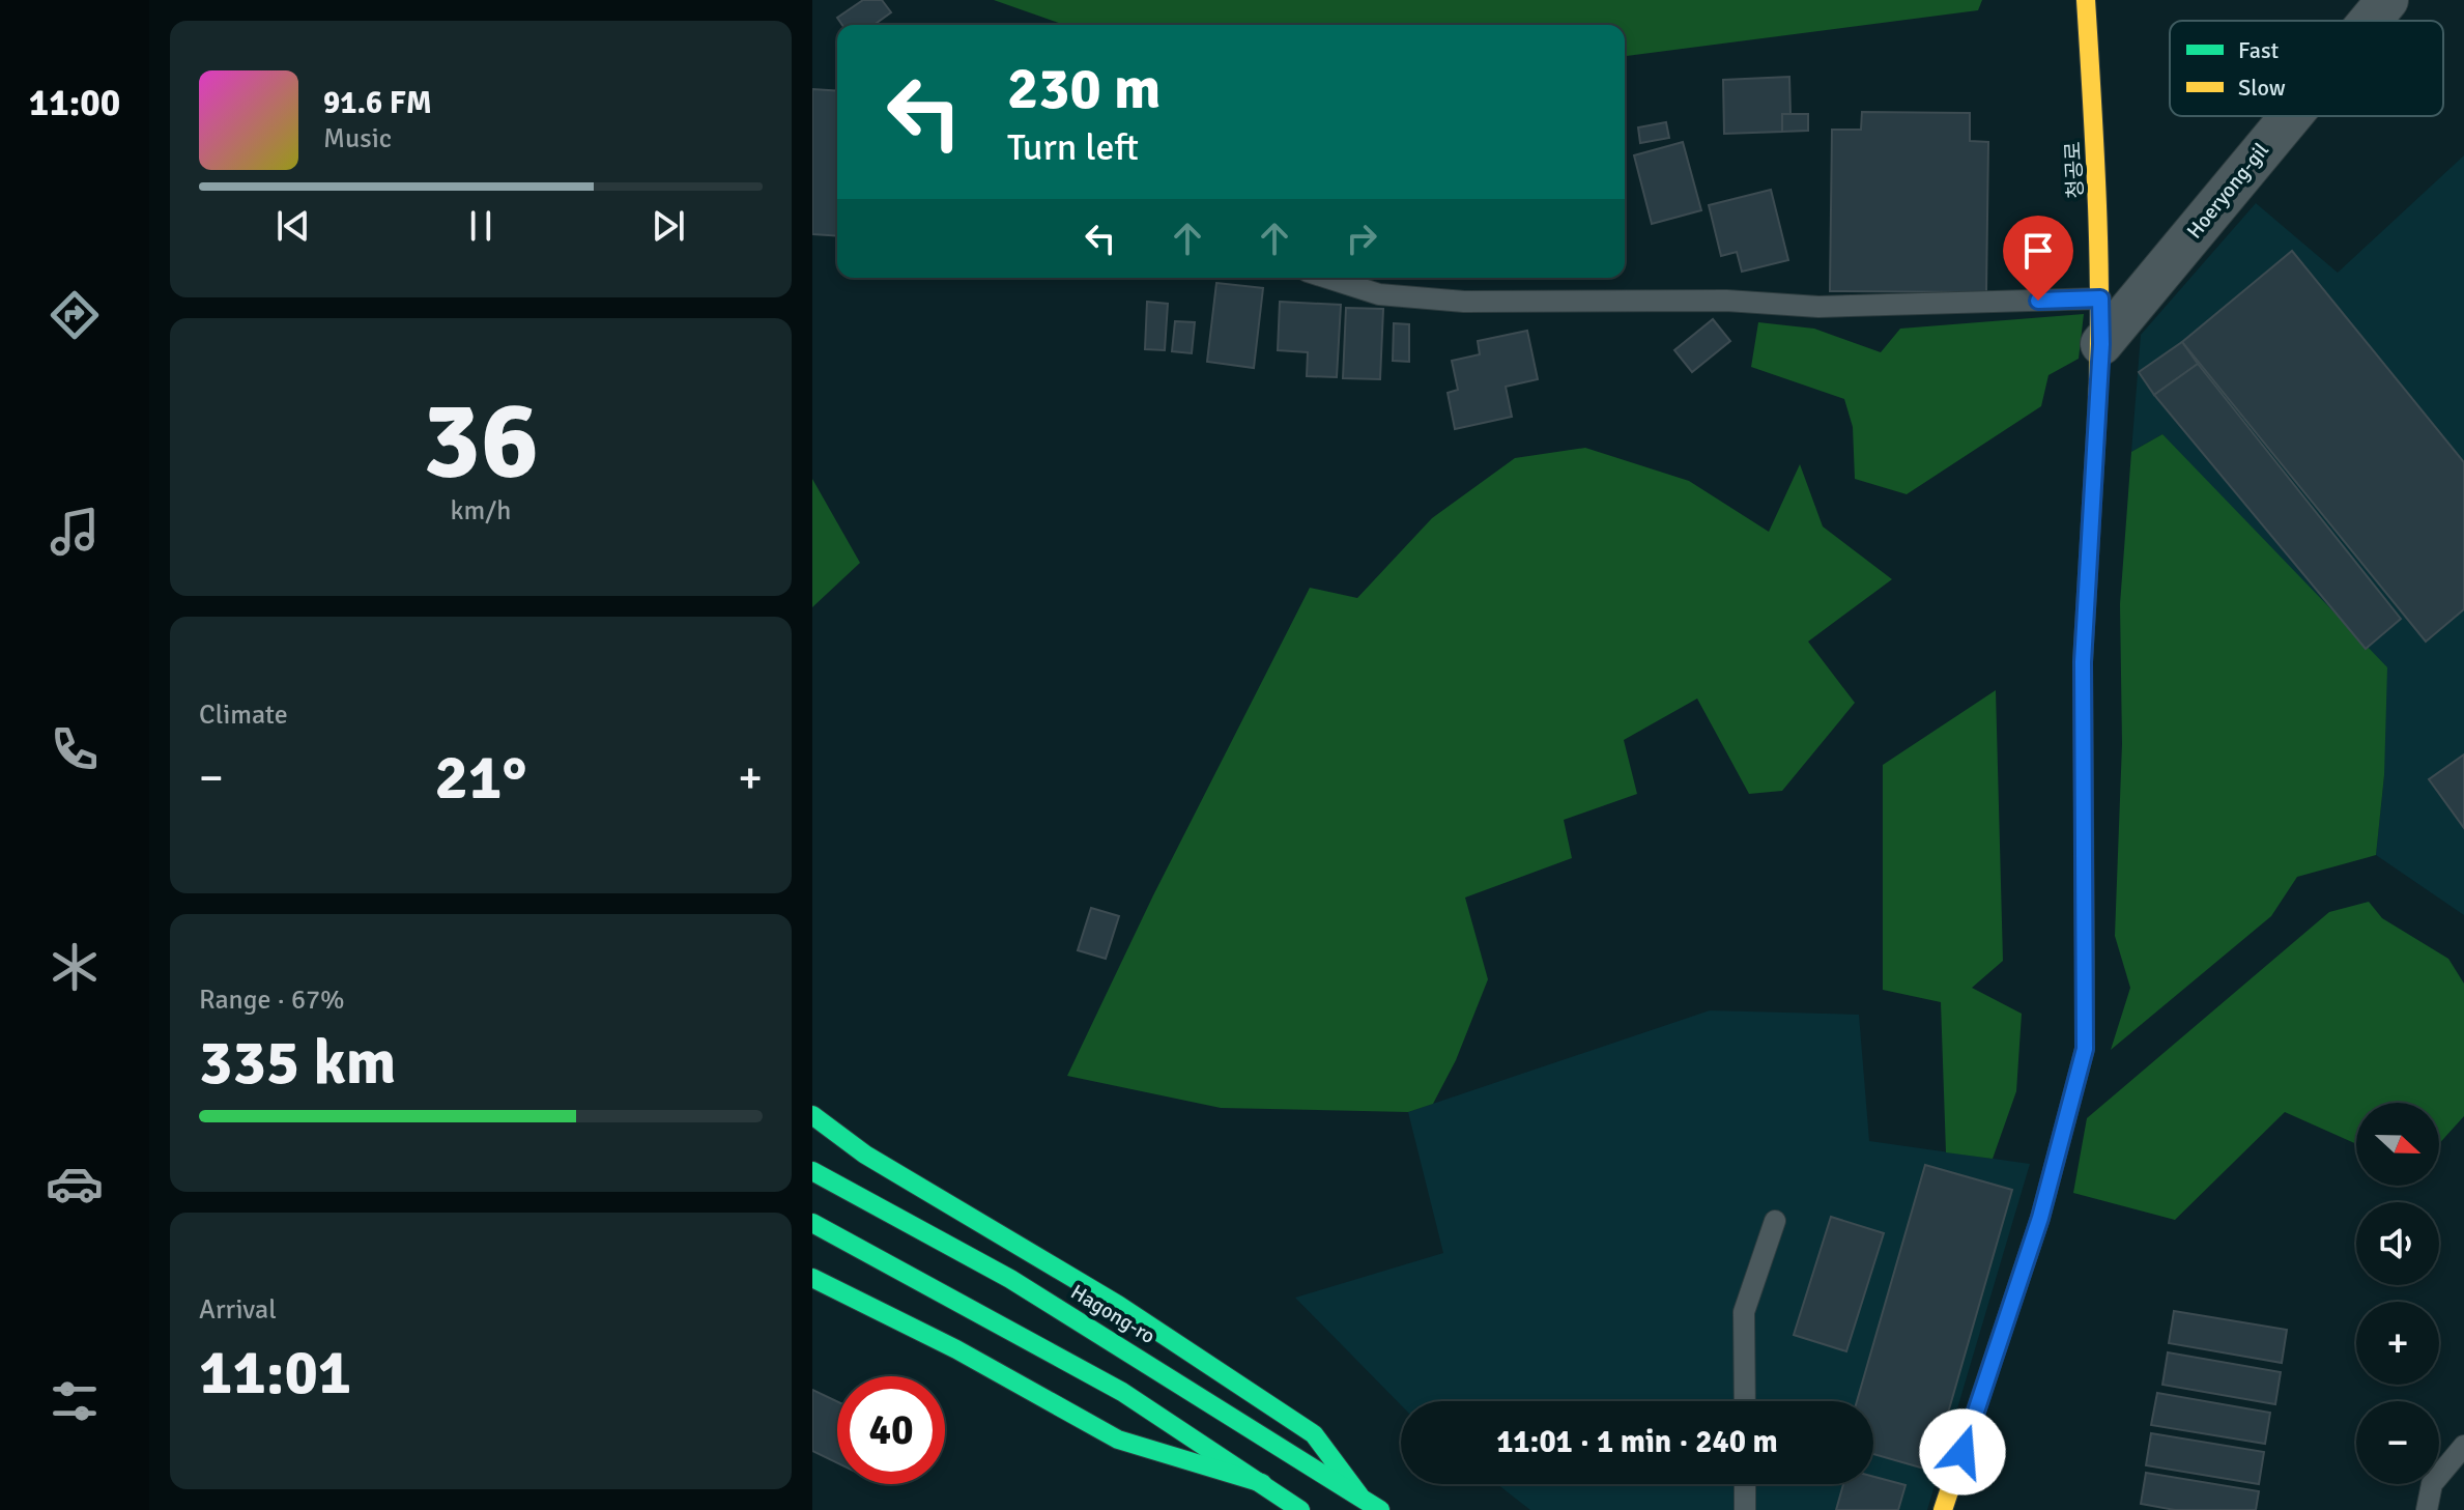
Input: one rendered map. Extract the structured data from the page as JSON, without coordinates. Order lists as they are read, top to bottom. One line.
{"streets":{"main road":["청공로","Hagong-ro"],"street":["Hoeryong-gil"]},"crossings":[["청공로","Hoeryong-gil"]],"legend":["Fast","Slow"],"north":"right","page":{"tabs":"11:00","turn":["230 m","Turn left"],"song":["91.6 FM","Music"],"tile":[["36","km/h"],"Climate",["Range · 67%","335 km"],["Arrival","11:01"]],"heat":["−","21°","+"],"map_buttons":["+","−"],"limit":"40","trip":"11:01 · 1 min · 240 m"}}
